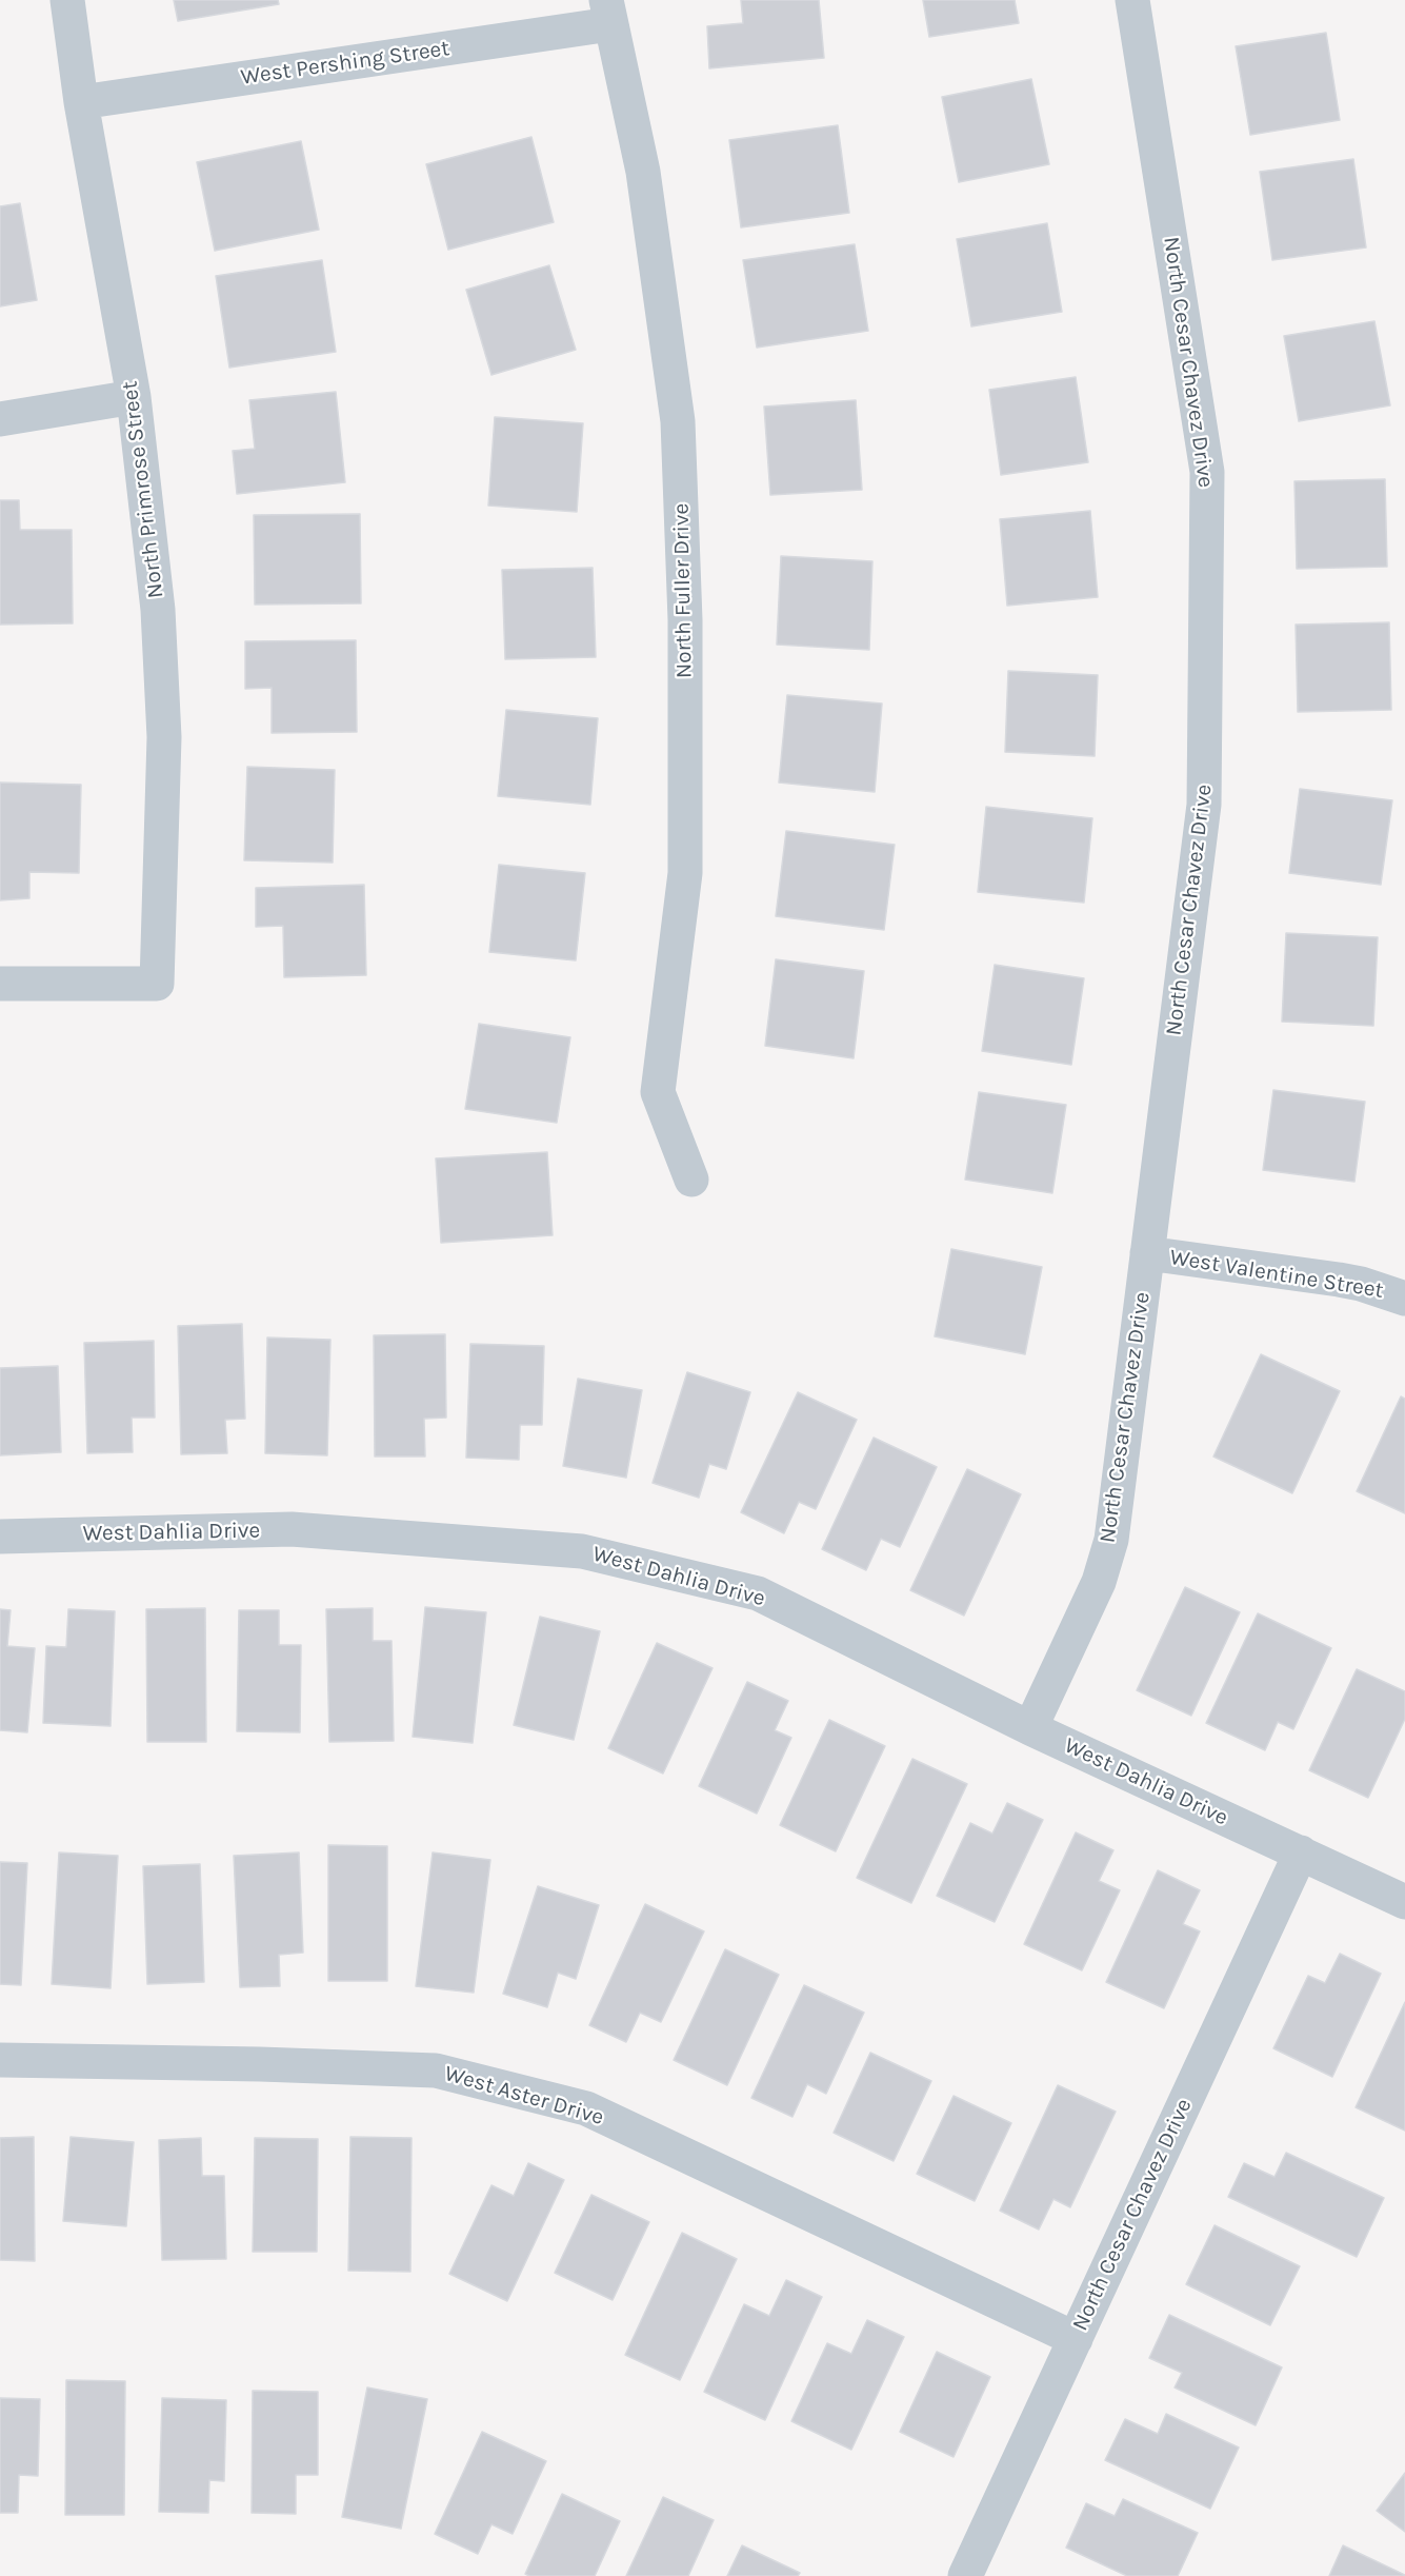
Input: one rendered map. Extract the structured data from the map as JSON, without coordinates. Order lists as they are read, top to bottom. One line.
{"streets":{"street":["West Pershing Street","North Cesar Chavez Drive","North Primrose Street","North Fuller Drive","West Valentine Street","West Dahlia Drive","West Aster Drive"]},"crossings":[["West Pershing Street","North Primrose Street"],["West Pershing Street","North Fuller Drive"],["North Cesar Chavez Drive","West Valentine Street"],["North Cesar Chavez Drive","West Dahlia Drive"],["North Cesar Chavez Drive","West Aster Drive"]]}
